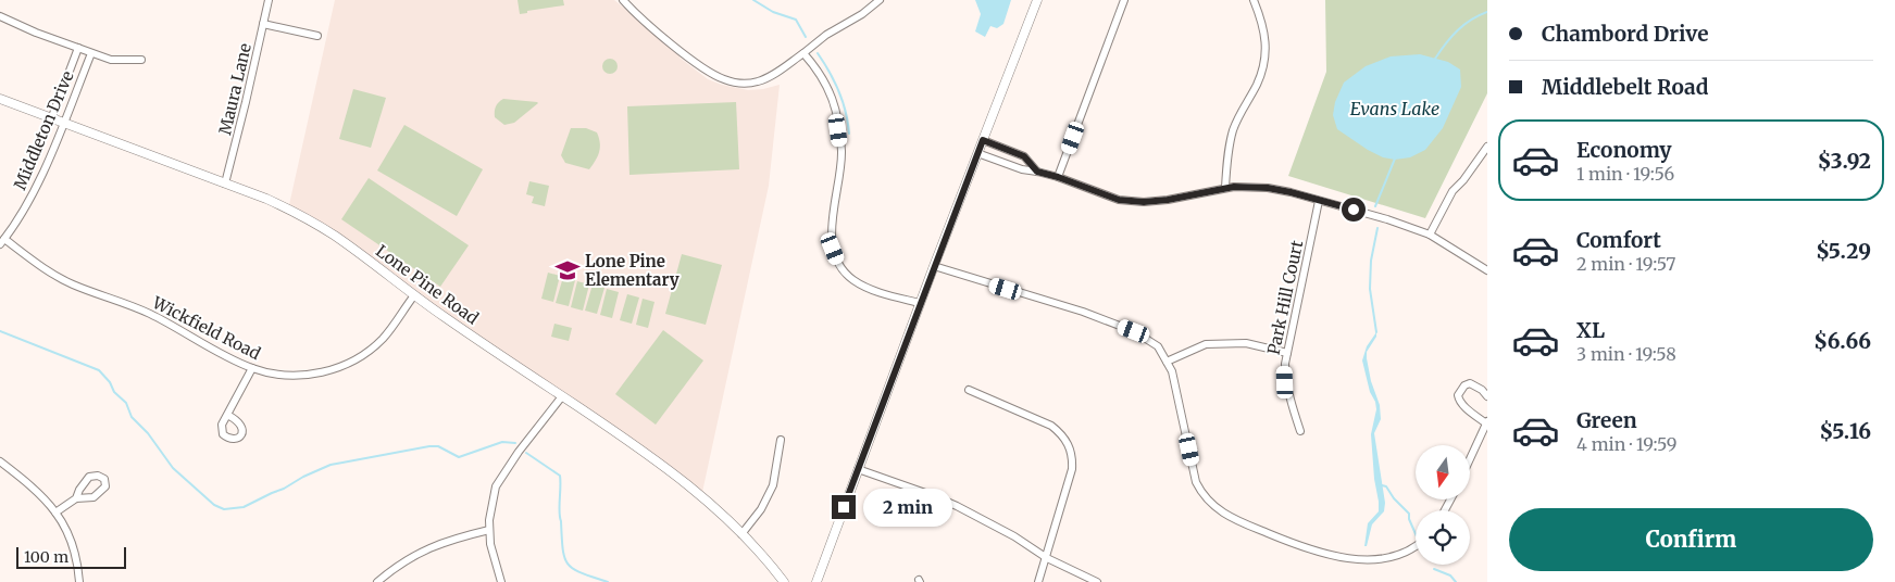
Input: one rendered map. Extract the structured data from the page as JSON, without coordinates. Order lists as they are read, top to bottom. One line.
{"streets":{"street":["Maura Lane","Middleton Drive","Lone Pine Road","Park Hill Court","Wickfield Road"]},"crossings":[["Maura Lane","Lone Pine Road"],["Middleton Drive","Lone Pine Road"],["Middleton Drive","Wickfield Road"],["Lone Pine Road","Wickfield Road"]],"water":["Evans Lake"],"places":{"school or university":["Lone Pine Elementary"]},"scale_bar":"100 m","north":"bottom","page":{"banner":["Chambord Drive","Middlebelt Road"],"list":[{"name":"Economy","note":"1 min · 19:56","value":"$3.92"},{"name":"Comfort","note":"2 min · 19:57","value":"$5.29"},{"name":"XL","note":"3 min · 19:58","value":"$6.66"},{"name":"Green","note":"4 min · 19:59","value":"$5.16"}],"bubble":"2 min","buttons":"Confirm","scale":"100 m"}}
